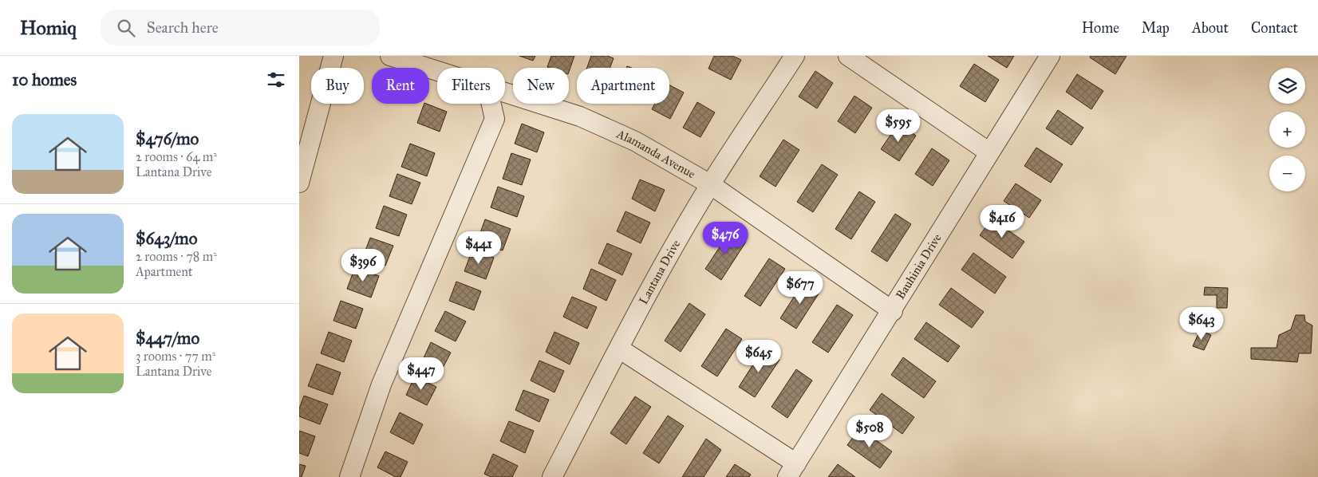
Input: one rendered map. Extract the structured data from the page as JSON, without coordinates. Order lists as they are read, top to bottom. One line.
{"streets":{"street":["Alamanda Avenue","Bauhinia Drive","Lantana Drive"]},"crossings":[["Alamanda Avenue","Bauhinia Drive"],["Alamanda Avenue","Lantana Drive"]],"page":{"header":"Homiq","search":"Search here","nav":["Home","Map","About","Contact"],"heading":"10 homes","map_buttons":["+","−"],"chip":["Buy","Rent","Filters","New","Apartment"],"list":[{"name":"$476/mo","note":"2 rooms · 64 m² · Lantana Drive"},{"name":"$643/mo","note":"2 rooms · 78 m² · Apartment"},{"name":"$447/mo","note":"3 rooms · 77 m² · Lantana Drive"}],"price":["$595","$416","$476","$441","$396","$677","$643","$645","$447","$508"]}}
